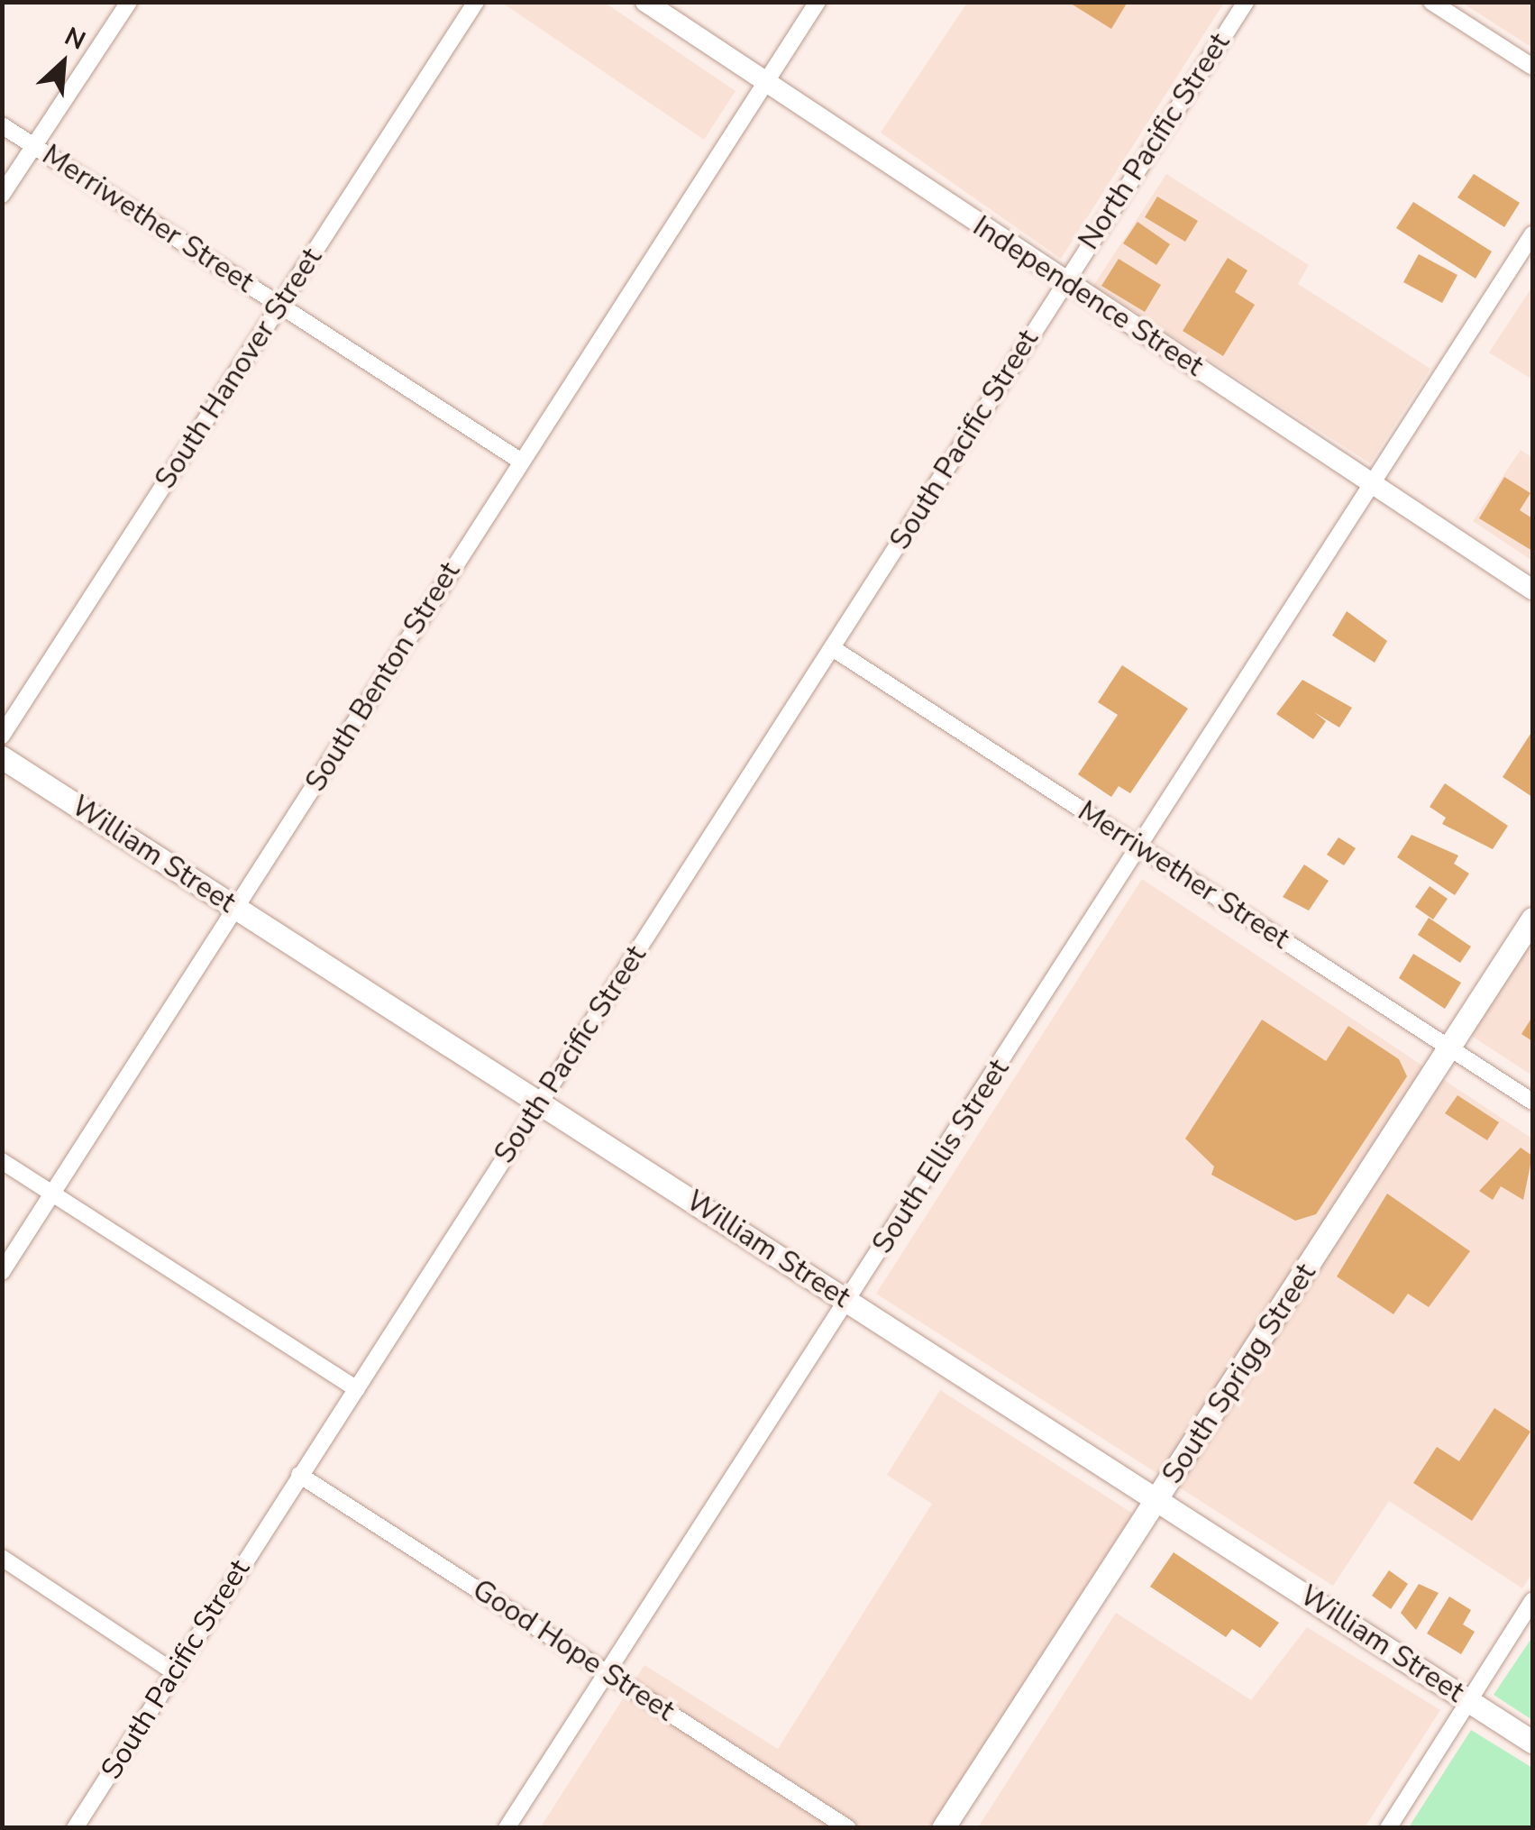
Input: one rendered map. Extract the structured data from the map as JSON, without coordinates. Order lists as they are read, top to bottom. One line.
{"streets":{"main road":["William Street","South Sprigg Street"],"street":["North Pacific Street","Merriwether Street","Independence Street","South Hanover Street","South Pacific Street","South Benton Street","South Ellis Street","Good Hope Street"]},"crossings":[["North Pacific Street","Independence Street"],["North Pacific Street","South Pacific Street"],["Merriwether Street","South Hanover Street"],["Merriwether Street","South Pacific Street"],["Merriwether Street","South Benton Street"],["Merriwether Street","South Ellis Street"],["Merriwether Street","South Sprigg Street"],["Independence Street","South Pacific Street"],["Independence Street","South Benton Street"],["Independence Street","South Ellis Street"],["South Pacific Street","William Street"],["South Pacific Street","Good Hope Street"],["South Benton Street","William Street"],["William Street","South Ellis Street"],["William Street","South Sprigg Street"],["South Ellis Street","Good Hope Street"]],"north":"top right"}
